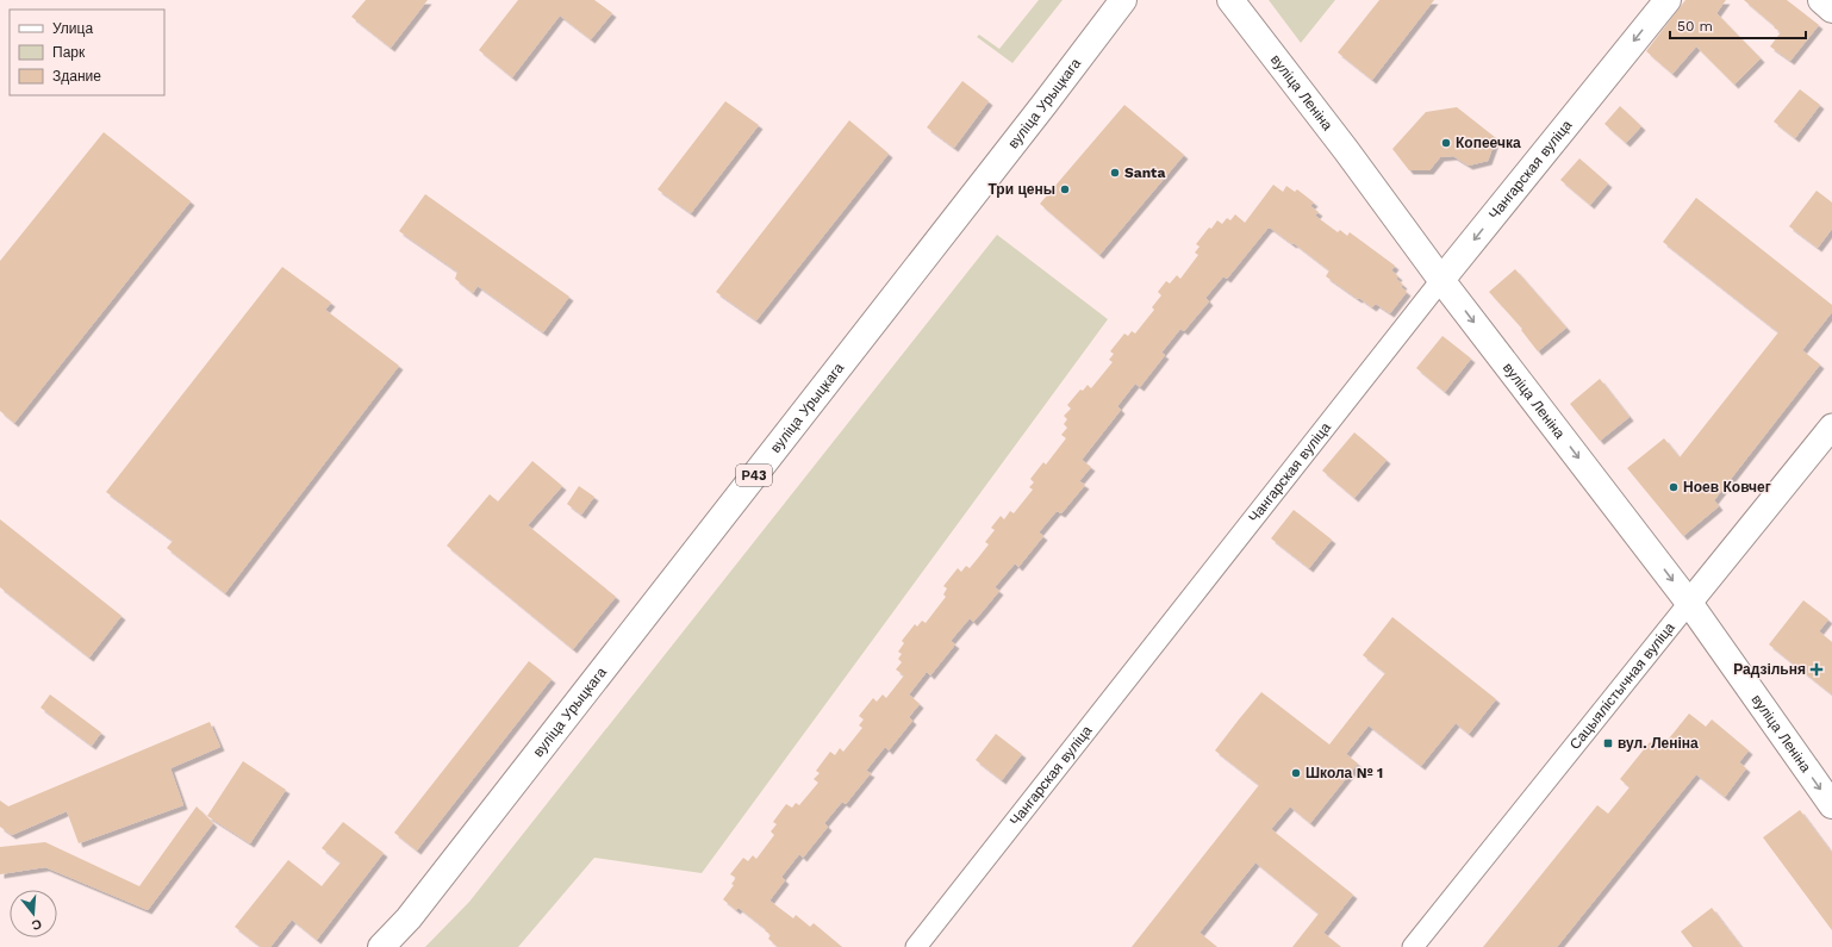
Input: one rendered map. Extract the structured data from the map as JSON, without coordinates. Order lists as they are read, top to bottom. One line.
{"streets":{"main road":["вуліца Леніна","вуліца Урыцкага","Чангарская вуліца","Р43"],"street":["Сацыялістычная вуліца"]},"crossings":[["вуліца Леніна","Чангарская вуліца"],["вуліца Леніна","Сацыялістычная вуліца"]],"one_way":["вуліца Леніна"],"places":{"other":["Копеечка","Santa","Три цены","Ноев Ковчег","Школа № 1"],"health":["Радзільня"],"transit":["вул. Леніна"]},"legend":["Улица","Парк","Здание"],"scale_bar":"50 m","north":"bottom"}
